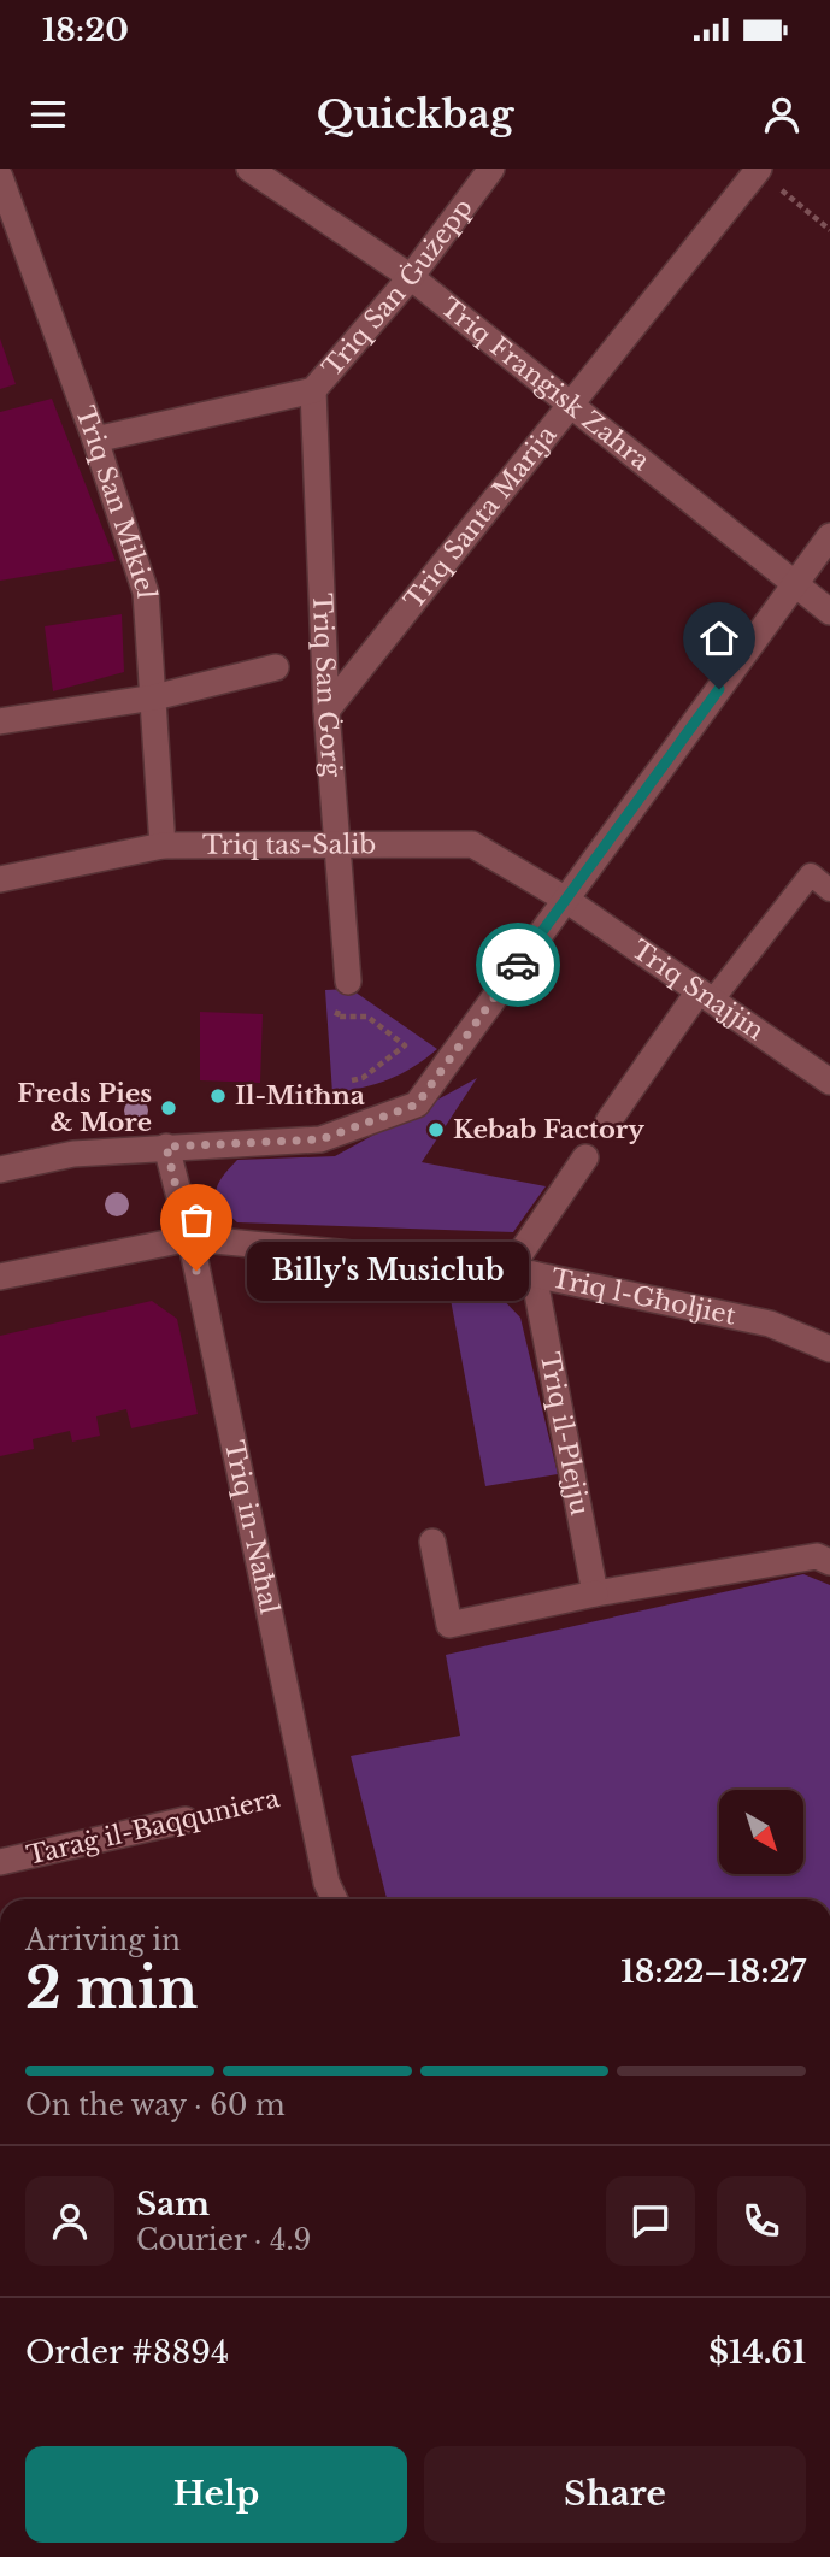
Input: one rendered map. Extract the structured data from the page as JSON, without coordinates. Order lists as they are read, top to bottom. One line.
{"streets":{"street":["Triq San Ġużepp","Triq Franġisk Zahra","Triq San Mikiel","Triq Santa Marija","Triq San Ġorġ","Triq tas-Salib","Triq Snajjin","Triq l-Għoljiet","Triq il-Plejju","Triq in-Naħal","Taraġ il-Baqquniera"]},"crossings":[["Triq San Ġużepp","Triq Franġisk Zahra"],["Triq San Ġużepp","Triq San Mikiel"],["Triq San Ġużepp","Triq San Ġorġ"],["Triq Franġisk Zahra","Triq Santa Marija"],["Triq San Mikiel","Triq tas-Salib"],["Triq Santa Marija","Triq San Ġorġ"],["Triq San Ġorġ","Triq tas-Salib"],["Triq tas-Salib","Triq Snajjin"],["Triq l-Għoljiet","Triq il-Plejju"],["Triq l-Għoljiet","Triq in-Naħal"],["Triq in-Naħal","Taraġ il-Baqquniera"]],"places":["Il-Mitħna","Freds Pies & More","Kebab Factory","Billy's Musiclub"],"north":"bottom right","page":{"status":"18:20","header":"Quickbag","bubble":"Billy's Musiclub","heading":["2 min","Arriving in","18:22–18:27"],"panel":["Sam","Courier · 4.9","Order #8894","$14.61"],"bar":"On the way · 60 m","buttons":["Help","Share"]}}
